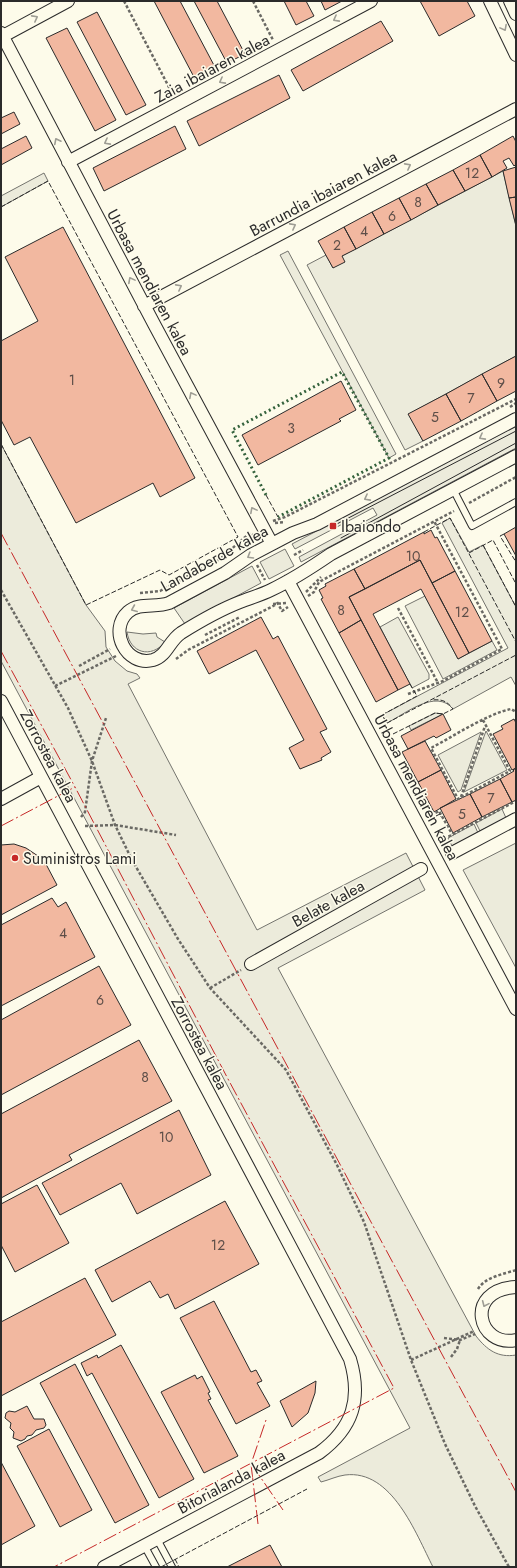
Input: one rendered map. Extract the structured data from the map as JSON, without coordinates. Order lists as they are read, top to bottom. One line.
{"streets":{"street":["Zaia ibaiaren kalea","Barrundia ibaiaren kalea","Urbasa mendiaren kalea","Landaberde kalea","Zorrostea kalea","Belate kalea","Bitorialanda kalea"]},"crossings":[["Zaia ibaiaren kalea","Urbasa mendiaren kalea"],["Barrundia ibaiaren kalea","Urbasa mendiaren kalea"],["Urbasa mendiaren kalea","Landaberde kalea"],["Zorrostea kalea","Bitorialanda kalea"]],"one_way":["Zaia ibaiaren kalea","Barrundia ibaiaren kalea","Urbasa mendiaren kalea"],"places":{"transit":["Ibaiondo"],"other":["Suministros Lami"]},"house_numbers":["12","8","6","4","2","1","9","7","5","3","10","8","12","7","5","4","6","8","10","12"]}
